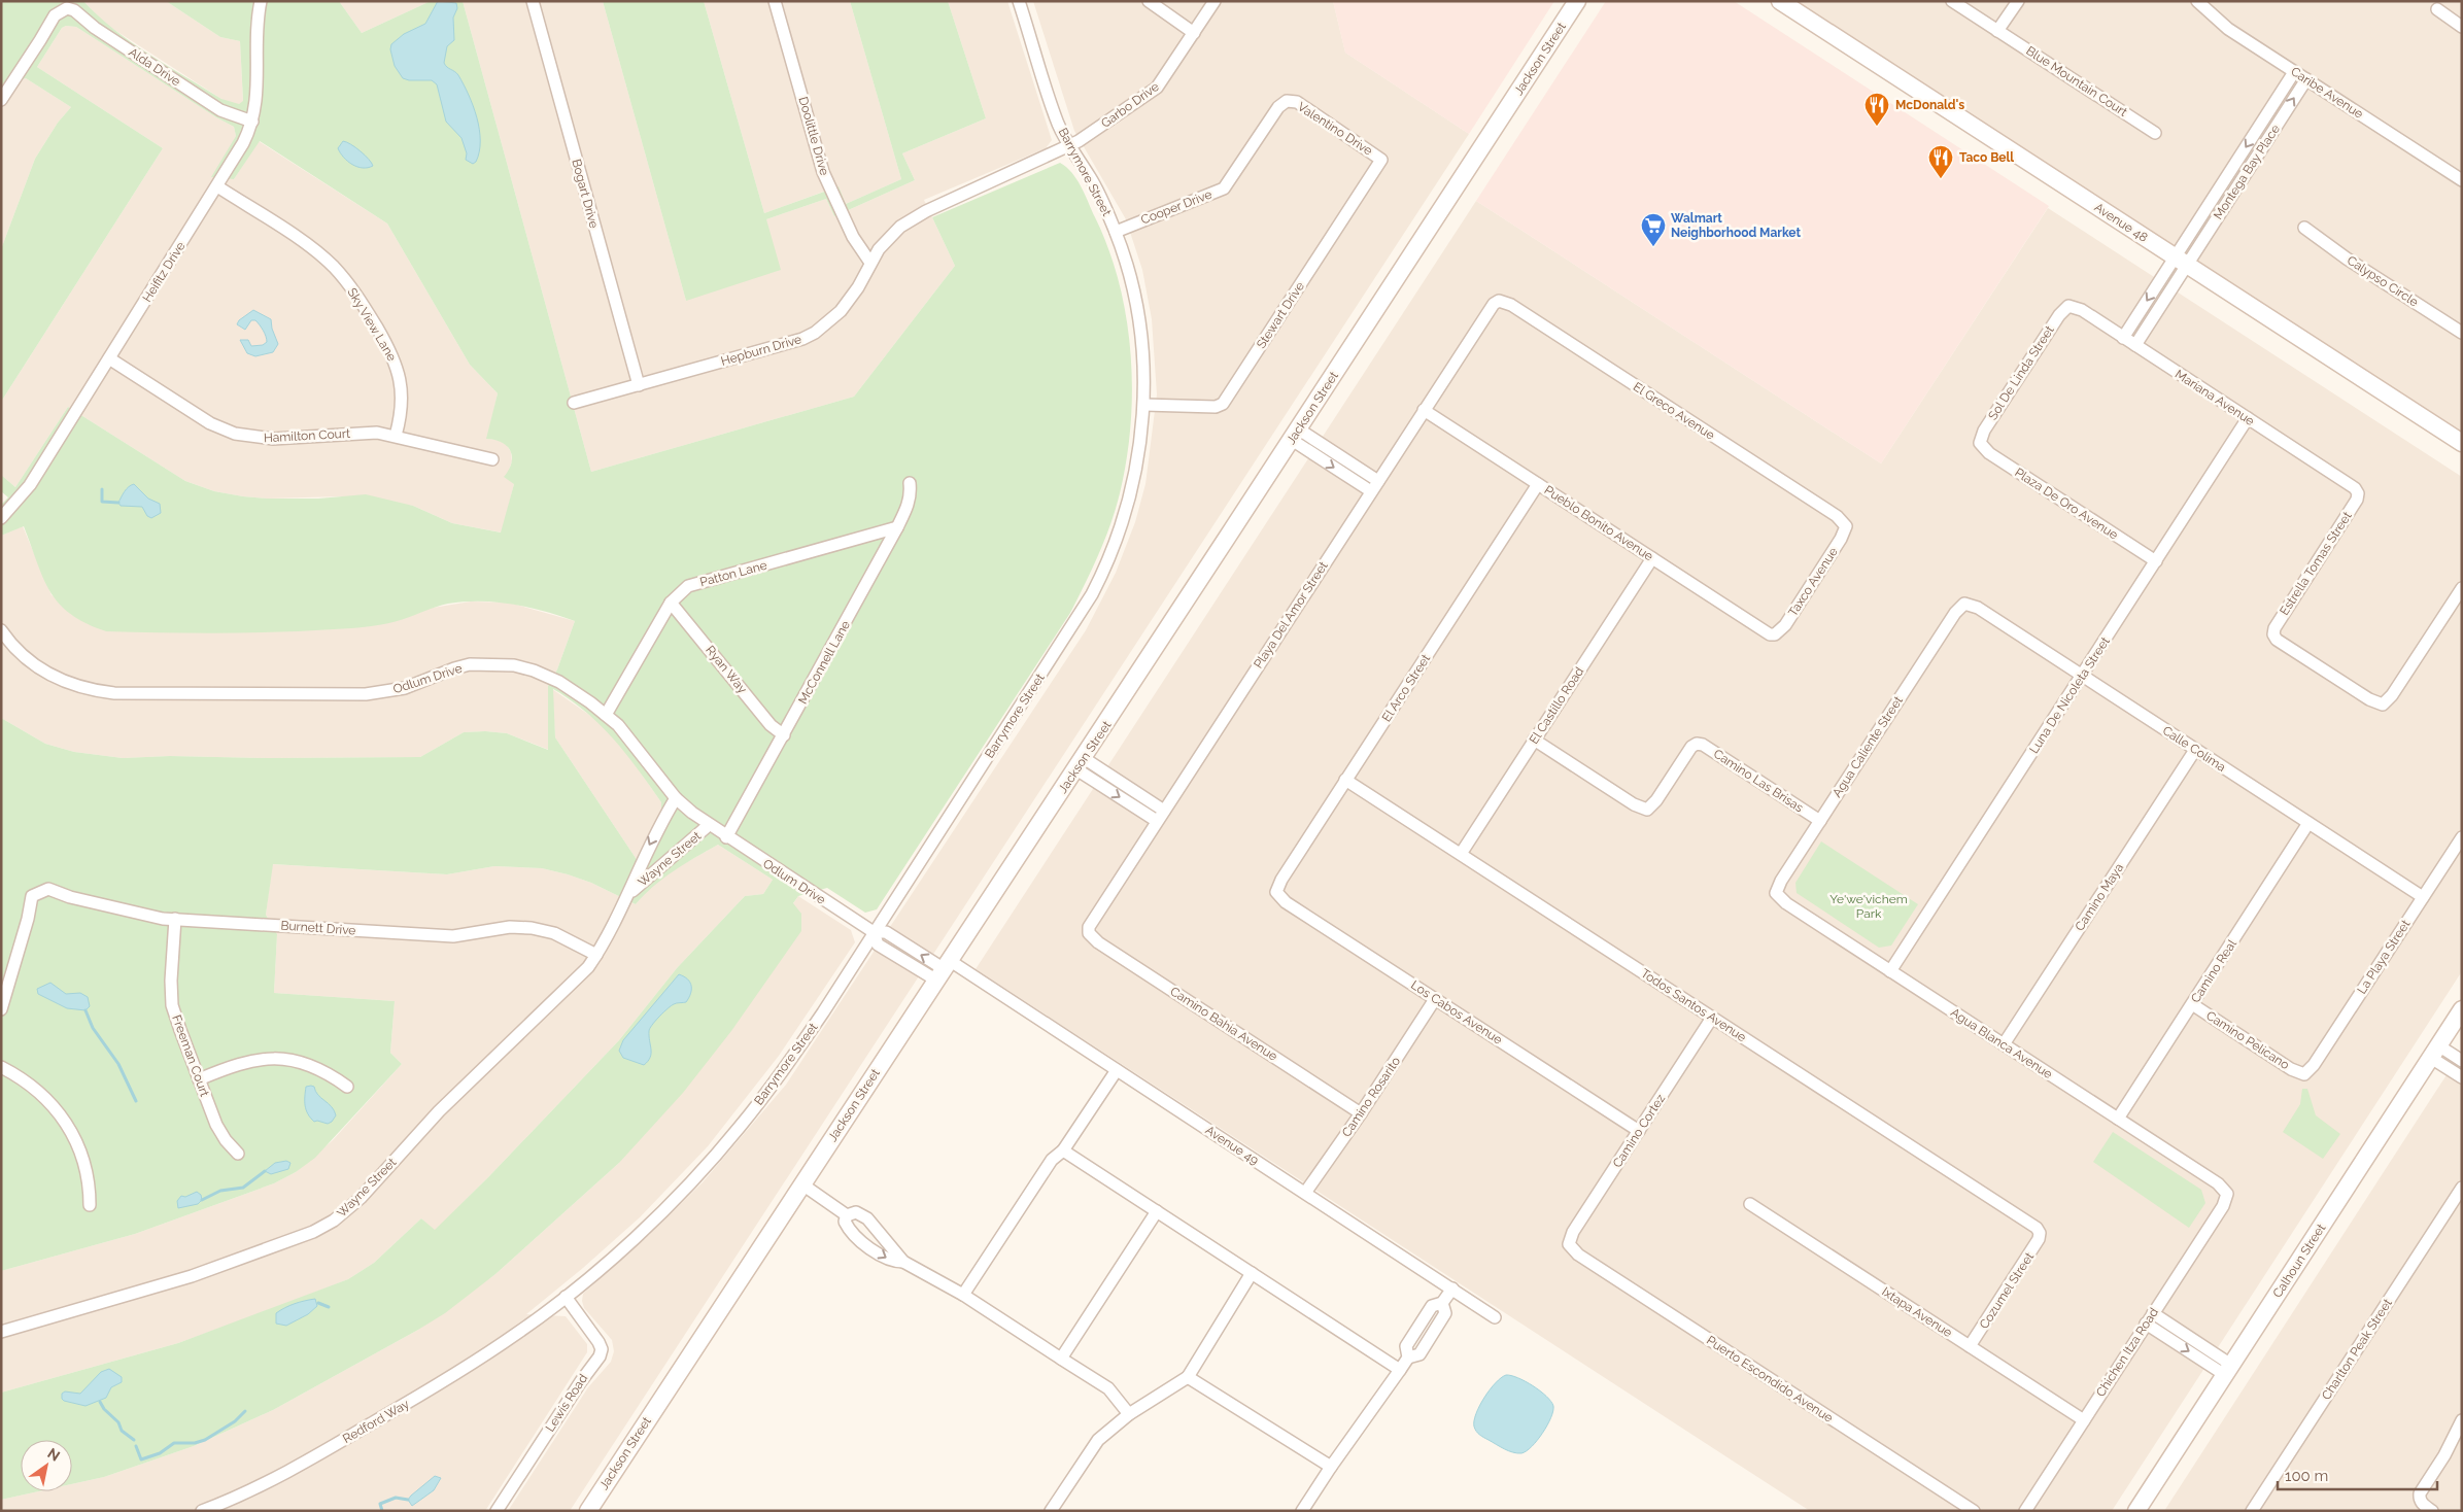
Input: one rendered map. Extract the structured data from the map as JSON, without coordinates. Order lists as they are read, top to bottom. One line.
{"streets":{"main road":["Jackson Street","Avenue 48","Calhoun Street"],"street":["Alda Drive","Blue Mountain Court","Caribe Avenue","Garbo Drive","Valentino Drive","Doolittle Drive","Barrymore Street","Montega Bay Place","Bogart Drive","Cooper Drive","Heifitz Drive","Calypso Circle","Stewart Drive","Sky View Lane","Hepburn Drive","Sol De Linda Street","Mariana Avenue","El Greco Avenue","Hamilton Court","Plaza De Oro Avenue","Pueblo Bonito Avenue","Estrella Tomas Street","Patton Lane","Taxco Avenue","Playa Del Amor Street","McConnell Lane","Ryan Way","Odlum Drive","El Arco Street","Luna De Nicoleta Street","El Castillo Road","Agua Caliente Street","Calle Colima","Camino Las Brisas","Wayne Street","Camino Maya","Burnett Drive","La Playa Street","Camino Real","Todos Santos Avenue","Los Cabos Avenue","Camino Bahia Avenue","Camino Pelicano","Agua Blanca Avenue","Freeman Court","Camino Rosarito","Camino Cortez","Avenue 49","Cozumel Street","Ixtapa Avenue","Charlton Peak Street","Chichen Itza Road","Puerto Escondido Avenue","Lewis Road","Redford Way"]},"crossings":[["Jackson Street","Odlum Drive"],["Jackson Street","Avenue 49"],["Alda Drive","Heifitz Drive"],["Caribe Avenue","Montega Bay Place"],["Garbo Drive","Barrymore Street"],["Garbo Drive","Hepburn Drive"],["Valentino Drive","Cooper Drive"],["Valentino Drive","Stewart Drive"],["Doolittle Drive","Hepburn Drive"],["Barrymore Street","Cooper Drive"],["Barrymore Street","Stewart Drive"],["Barrymore Street","Hepburn Drive"],["Barrymore Street","Odlum Drive"],["Barrymore Street","Lewis Road"],["Barrymore Street","Redford Way"],["Montega Bay Place","Avenue 48"],["Bogart Drive","Hepburn Drive"],["Heifitz Drive","Sky View Lane"],["Heifitz Drive","Hamilton Court"],["Sky View Lane","Hamilton Court"],["Sol De Linda Street","Mariana Avenue"],["Sol De Linda Street","Plaza De Oro Avenue"],["Mariana Avenue","Estrella Tomas Street"],["Mariana Avenue","Luna De Nicoleta Street"],["El Greco Avenue","Taxco Avenue"],["El Greco Avenue","Playa Del Amor Street"],["Plaza De Oro Avenue","Luna De Nicoleta Street"],["Pueblo Bonito Avenue","Taxco Avenue"],["Pueblo Bonito Avenue","Playa Del Amor Street"],["Pueblo Bonito Avenue","El Arco Street"],["Pueblo Bonito Avenue","El Castillo Road"],["Patton Lane","McConnell Lane"],["Patton Lane","Ryan Way"],["Patton Lane","Odlum Drive"],["Playa Del Amor Street","Camino Bahia Avenue"],["McConnell Lane","Ryan Way"],["McConnell Lane","Odlum Drive"],["Odlum Drive","Wayne Street"],["Odlum Drive","Avenue 49"],["El Arco Street","Todos Santos Avenue"],["El Arco Street","Los Cabos Avenue"],["Luna De Nicoleta Street","Calle Colima"],["Luna De Nicoleta Street","Agua Blanca Avenue"],["El Castillo Road","Camino Las Brisas"],["El Castillo Road","Todos Santos Avenue"],["Agua Caliente Street","Calle Colima"],["Agua Caliente Street","Camino Las Brisas"],["Agua Caliente Street","Agua Blanca Avenue"],["Calle Colima","Camino Maya"],["Calle Colima","La Playa Street"],["Calle Colima","Camino Real"],["Wayne Street","Burnett Drive"],["Camino Maya","Agua Blanca Avenue"],["Burnett Drive","Freeman Court"],["La Playa Street","Camino Pelicano"],["Camino Real","Camino Pelicano"],["Camino Real","Agua Blanca Avenue"],["Todos Santos Avenue","Camino Cortez"],["Todos Santos Avenue","Cozumel Street"],["Los Cabos Avenue","Camino Rosarito"],["Los Cabos Avenue","Camino Cortez"],["Camino Bahia Avenue","Camino Rosarito"],["Agua Blanca Avenue","Chichen Itza Road"],["Camino Rosarito","Avenue 49"],["Camino Cortez","Puerto Escondido Avenue"],["Cozumel Street","Ixtapa Avenue"],["Ixtapa Avenue","Chichen Itza Road"]],"parks":["Ye'we'vichem Park"],"places":{"restaurant":["McDonald's","Taco Bell"],"supermarket":["Walmart Neighborhood Market"]},"scale_bar":"100 m","north":"top right"}
